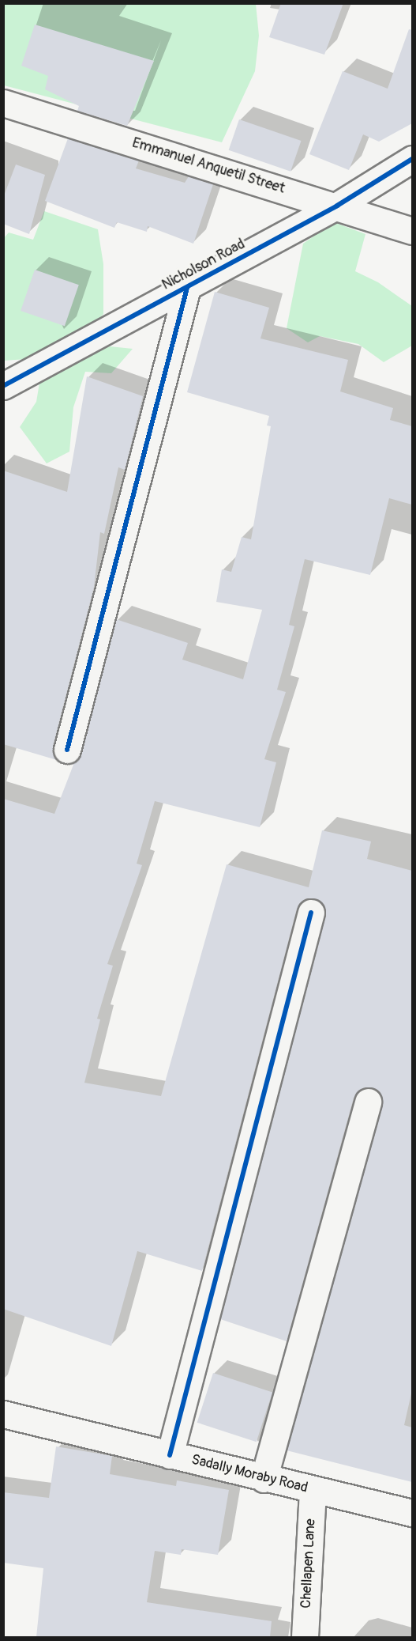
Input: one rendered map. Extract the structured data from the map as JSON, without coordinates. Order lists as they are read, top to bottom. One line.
{"streets":{"street":["Emmanuel Anquetil Street","Nicholson Road","Sadally Moraby Road","Chellapen Lane"]},"crossings":[["Emmanuel Anquetil Street","Nicholson Road"],["Sadally Moraby Road","Chellapen Lane"]]}
